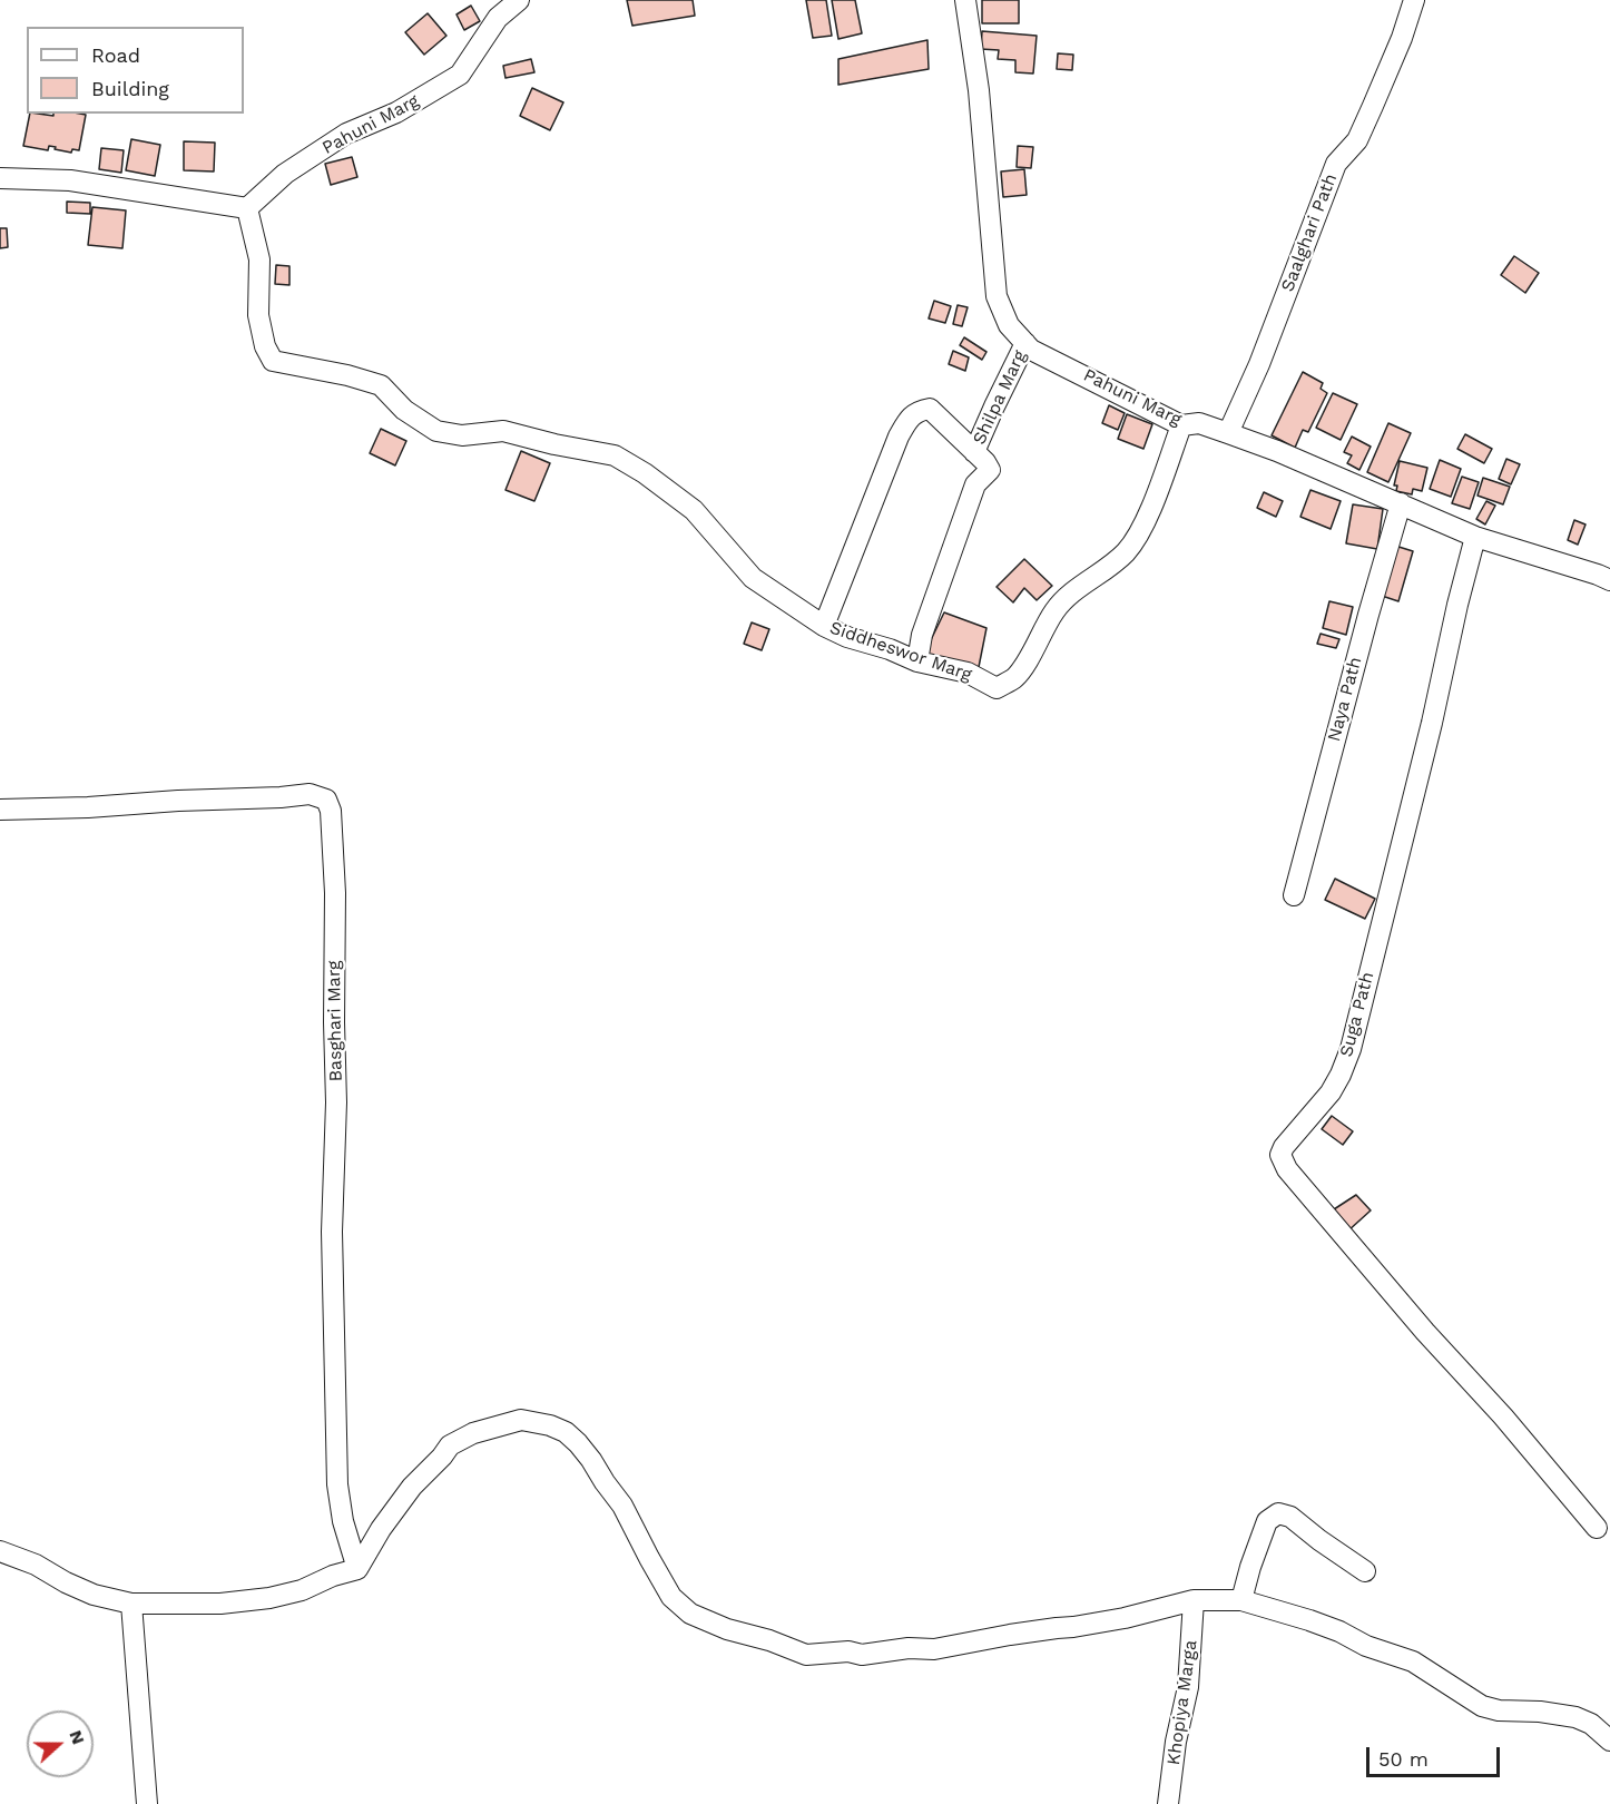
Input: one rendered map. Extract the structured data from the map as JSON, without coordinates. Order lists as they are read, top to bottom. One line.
{"streets":{"street":["Pahuni Marg","Saalghari Path","Shilpa Marg","Siddheswor Marg","Naya Path","Suga Path","Basghari Marg","Khopiya Marga"]},"crossings":[["Pahuni Marg","Saalghari Path"],["Pahuni Marg","Shilpa Marg"],["Pahuni Marg","Siddheswor Marg"],["Pahuni Marg","Naya Path"],["Pahuni Marg","Suga Path"]],"legend":["Road","Building"],"scale_bar":"50 m","north":"right"}
